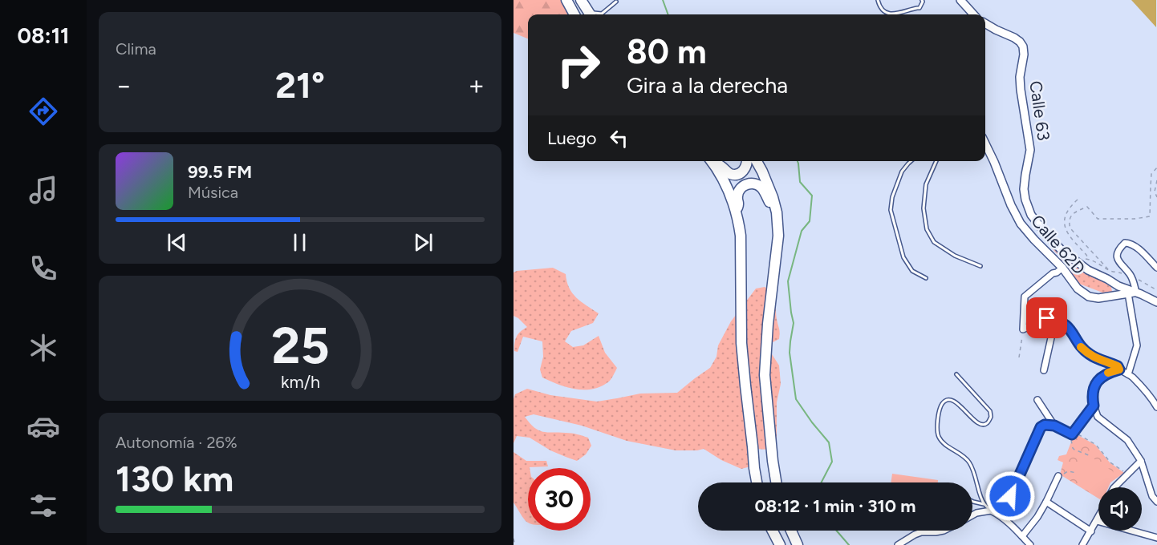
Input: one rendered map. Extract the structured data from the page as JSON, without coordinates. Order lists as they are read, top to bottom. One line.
{"streets":{"main road":["Calle 63","Calle 62D"]},"crossings":[["Calle 63","Calle 62D"]],"page":{"tabs":"08:11","tile":["Clima",["Autonomía · 26%","130 km"]],"turn":["80 m","Gira a la derecha"],"heat":["−","21°","+"],"then":"Luego","song":["99.5 FM","Música"],"limit":"30","trip":"08:12 · 1 min · 310 m","gauge":["25","km/h"]}}
